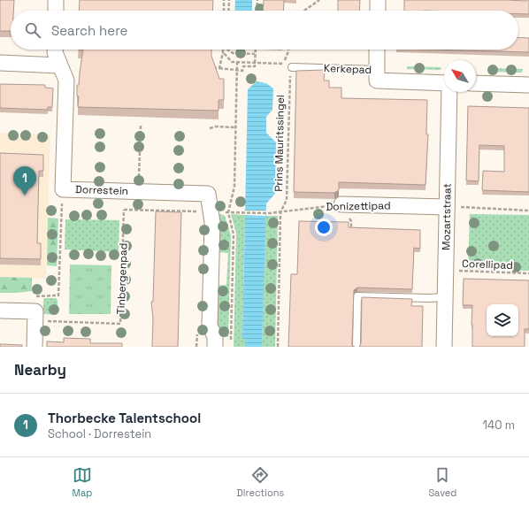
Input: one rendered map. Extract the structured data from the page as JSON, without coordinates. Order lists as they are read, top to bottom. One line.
{"streets":{"street":["Kerkepad","Dorrestein","Donizettipad","Mozartstraat"],"path":["Prins Mauritssingel","Corellipad","Tinbergenpad"]},"crossings":[["Kerkepad","Prins Mauritssingel"],["Prins Mauritssingel","Donizettipad"],["Dorrestein","Tinbergenpad"],["Donizettipad","Mozartstraat"],["Mozartstraat","Corellipad"]],"north":"top left","page":{"search":"Search here","pins":"1","heading":"Nearby","list":[{"mark":"1","name":"Thorbecke Talentschool","note":"School · Dorrestein","value":"140 m"}],"nav":["Map","Directions","Saved"]}}
